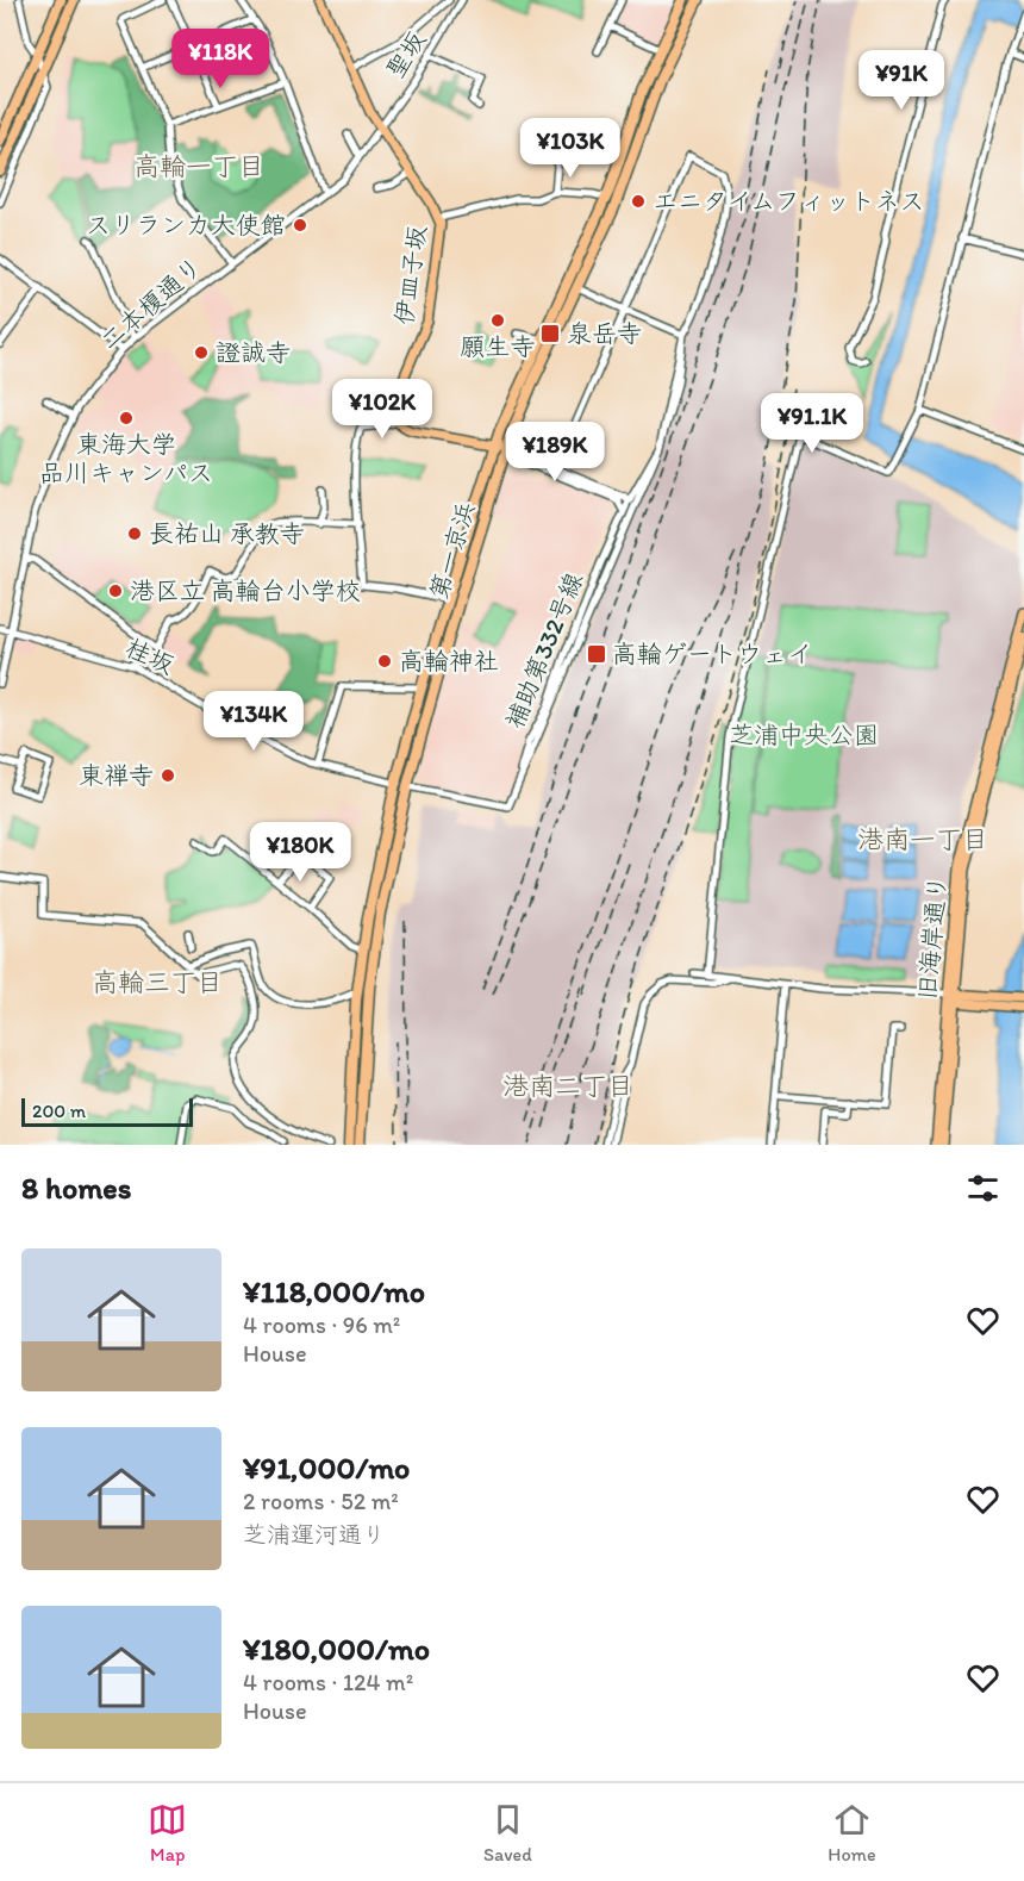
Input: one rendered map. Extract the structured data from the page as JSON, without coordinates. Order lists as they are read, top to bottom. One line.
{"streets":{"highway":["第一京浜"],"main road":["伊皿子坂","旧海岸通り"],"street":["聖坂","二本榎通り","補助第332号線","桂坂"]},"crossings":[["聖坂","伊皿子坂"],["聖坂","二本榎通り"],["伊皿子坂","二本榎通り"],["二本榎通り","桂坂"],["第一京浜","補助第332号線"],["第一京浜","桂坂"],["補助第332号線","桂坂"]],"districts":["高輪一丁目","港南一丁目","高輪三丁目","港南二丁目"],"parks":["芝浦中央公園"],"places":{"other":["エニタイムフィットネス","スリランカ大使館","願生寺","證誠寺","東海大学 品川キャンパス","長祐山 承教寺","港区立 高輪台小学校","高輪神社","東禅寺"],"transit":["泉岳寺","高輪ゲートウェイ"]},"scale_bar":"200 m","page":{"price":["¥118K","¥91K","¥103K","¥102K","¥91.1K","¥189K","¥134K","¥180K"],"scale":"200 m","heading":"8 homes","list":[{"name":"¥118,000/mo","note":"4 rooms · 96 m² · House"},{"name":"¥91,000/mo","note":"2 rooms · 52 m² · 芝浦運河通り"},{"name":"¥180,000/mo","note":"4 rooms · 124 m² · House"}],"tabs":["Map","Saved","Home"]}}
